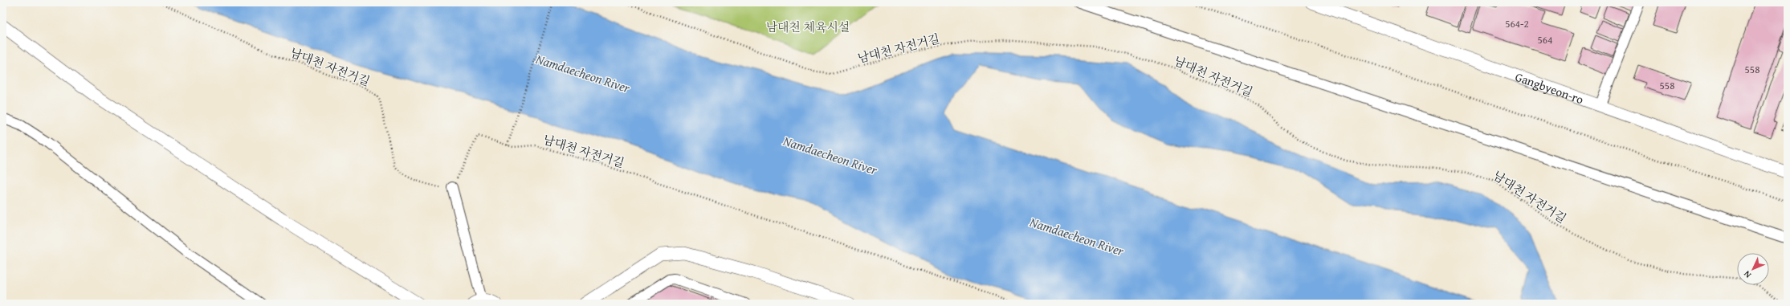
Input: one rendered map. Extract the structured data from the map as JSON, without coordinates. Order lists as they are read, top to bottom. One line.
{"streets":{"street":["Gangbyeon-ro"],"path":["남대천 자전거길"]},"water":["Namdaecheon River"],"parks":["남대천 체육시설"],"house_numbers":["564-2","564","558","558"],"north":"bottom left"}
